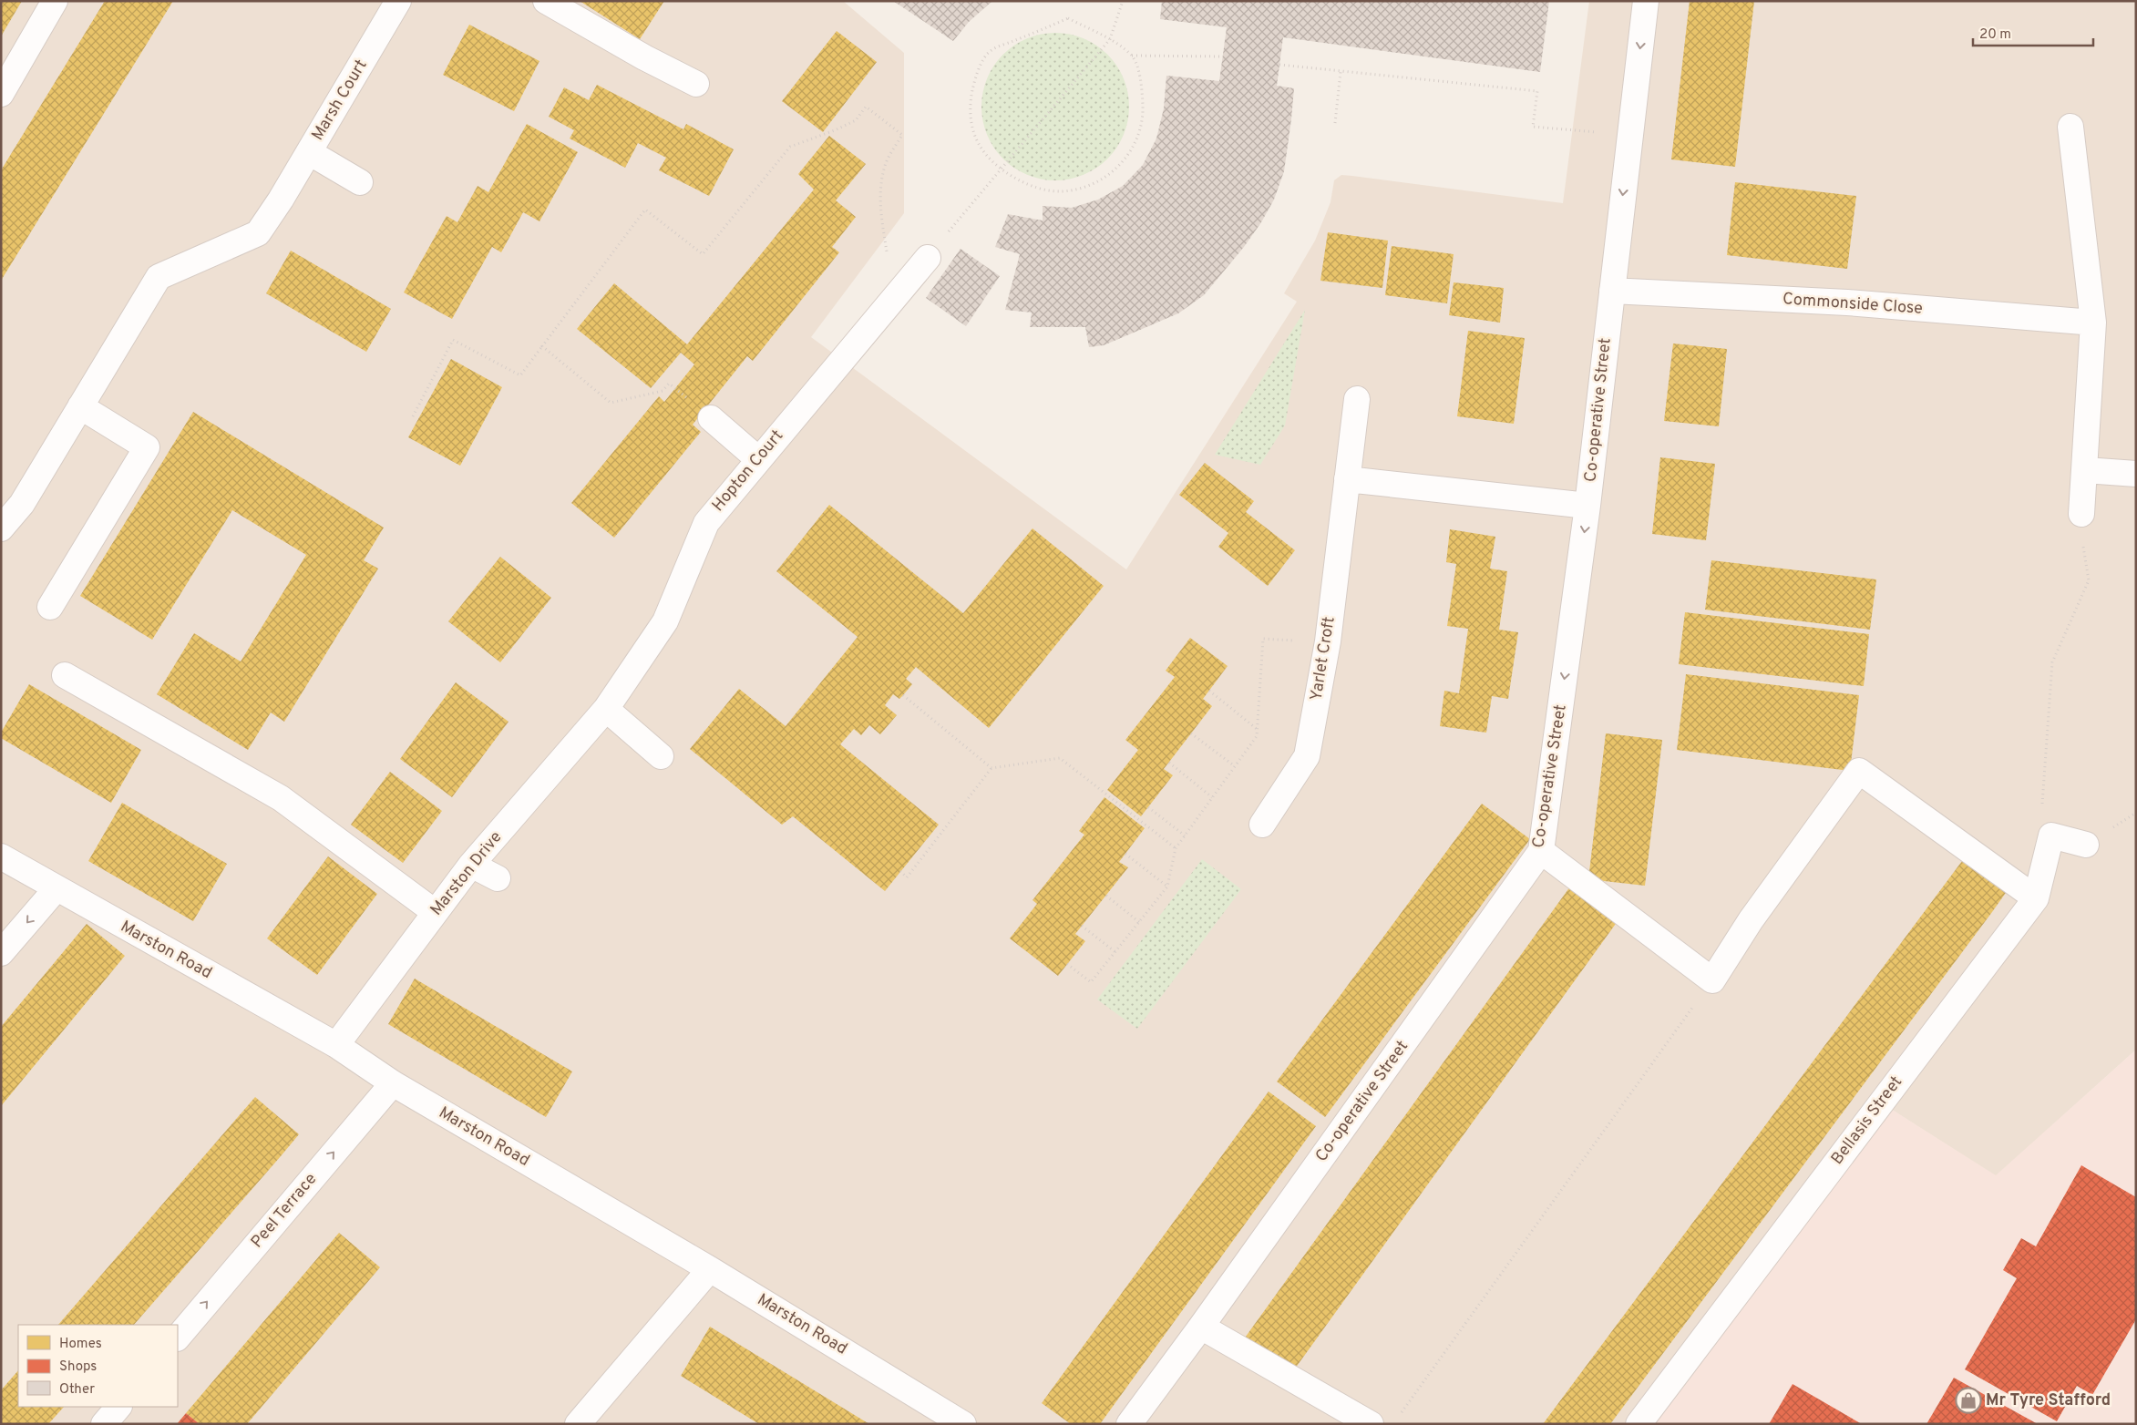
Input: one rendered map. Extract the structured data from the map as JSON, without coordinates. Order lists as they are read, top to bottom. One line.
{"streets":{"street":["Marsh Court","Commonside Close","Co-operative Street","Hopton Court","Yarlet Croft","Marston Drive","Marston Road","Bellasis Street","Peel Terrace"]},"crossings":[["Commonside Close","Co-operative Street"],["Hopton Court","Marston Drive"],["Marston Drive","Marston Road"],["Marston Road","Peel Terrace"]],"one_way":["Co-operative Street","Peel Terrace"],"places":{"shop":["Mr Tyre Stafford"]},"legend":["Homes","Shops","Other"],"scale_bar":"20 m"}
